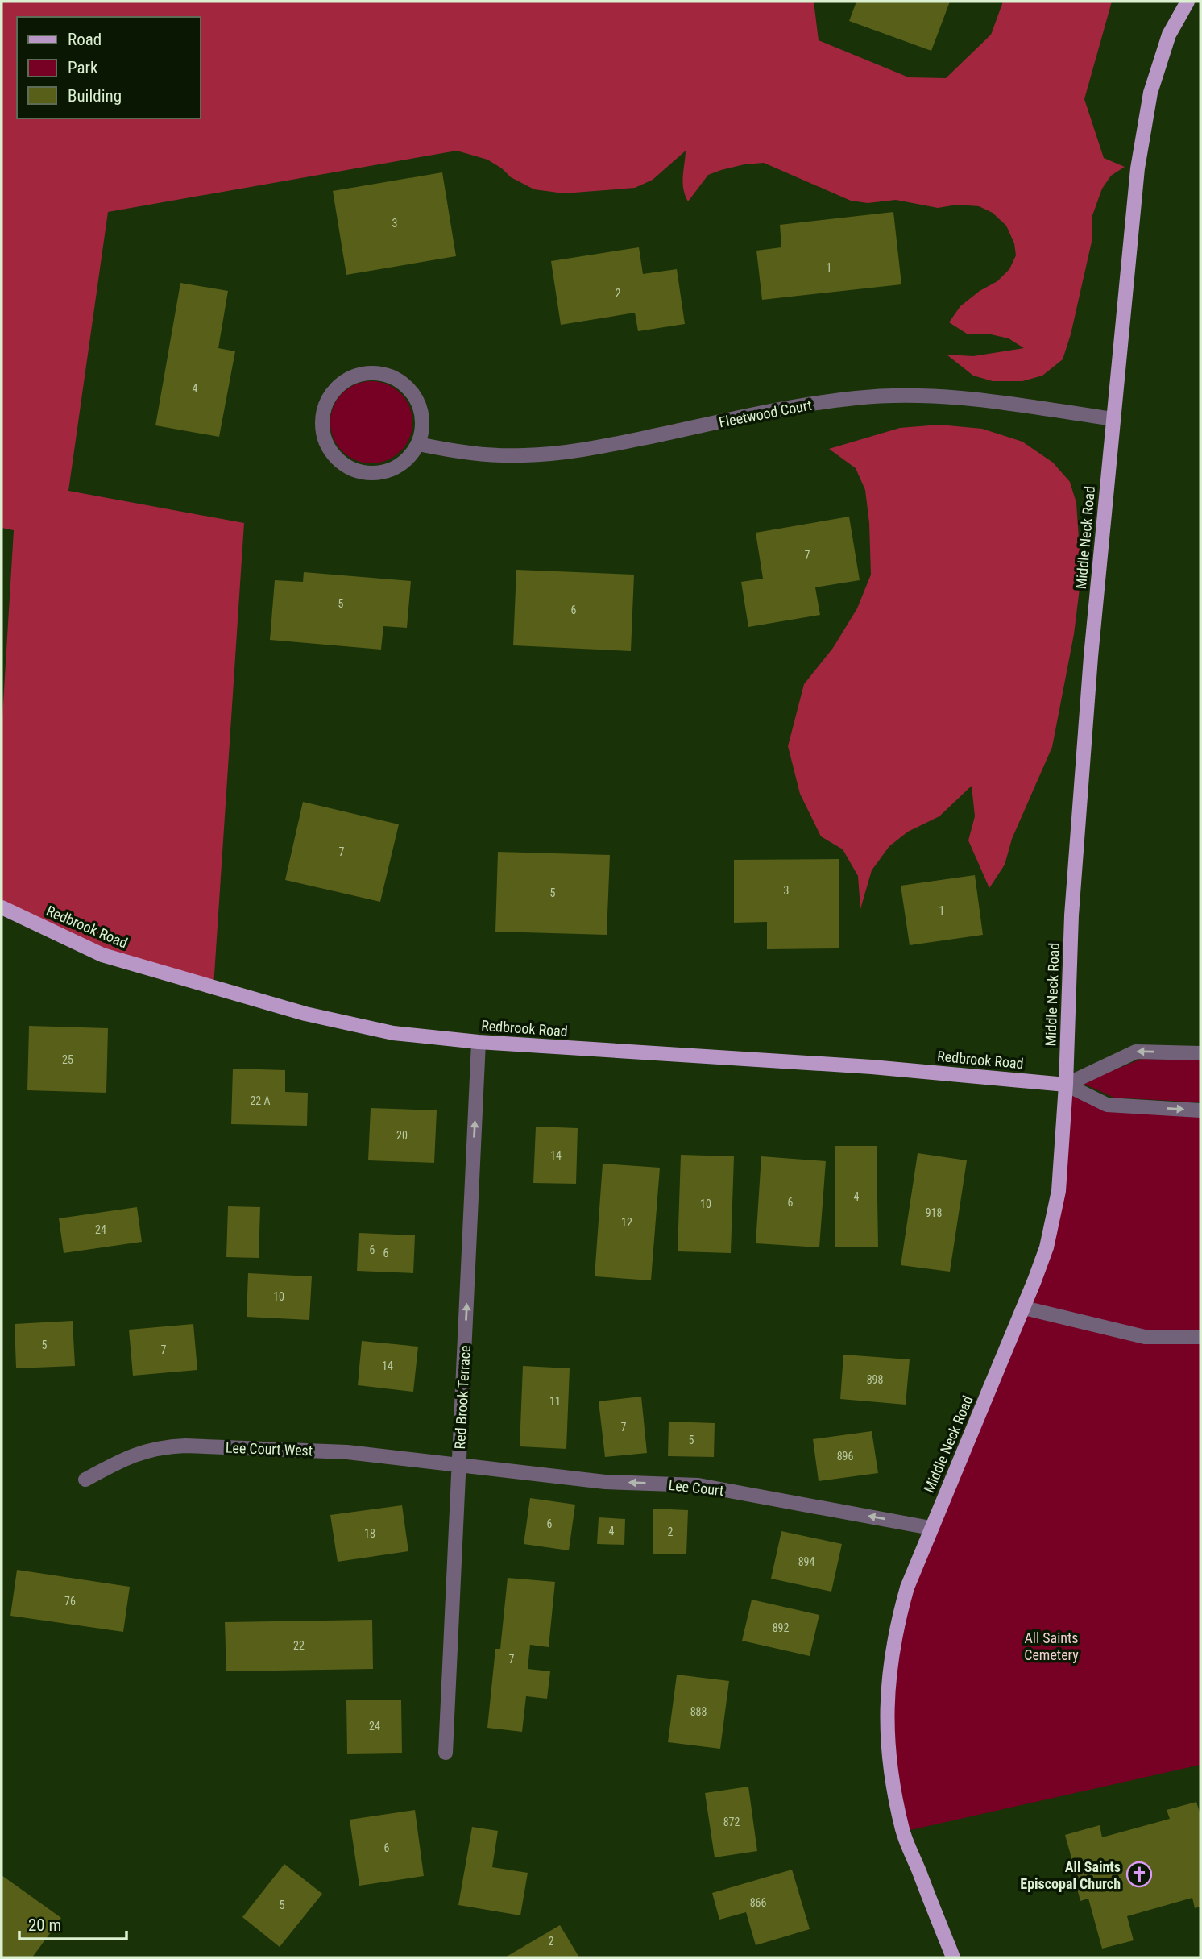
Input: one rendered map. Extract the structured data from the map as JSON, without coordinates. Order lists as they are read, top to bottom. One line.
{"streets":{"main road":["Middle Neck Road","Redbrook Road"],"street":["Fleetwood Court","Red Brook Terrace","Lee Court West","Lee Court"]},"crossings":[["Fleetwood Court","Middle Neck Road"],["Middle Neck Road","Redbrook Road"],["Middle Neck Road","Lee Court"],["Redbrook Road","Red Brook Terrace"],["Red Brook Terrace","Lee Court West"],["Red Brook Terrace","Lee Court"],["Lee Court West","Lee Court"]],"one_way":["Red Brook Terrace","Lee Court"],"parks":["All Saints Cemetery"],"places":{"church":["All Saints Episcopal Church"]},"house_numbers":["3","1","2","4","7","5","6","7","3","5","1","25","22 A","20","14","4","6","10","918","12","24","6","6","10","5","7","14","898","11","7","5","896","6","4","2","18","894","76","892","22","7","888","24","872","6","866","5","2"],"legend":["Road","Park","Building"],"scale_bar":"20 m"}
